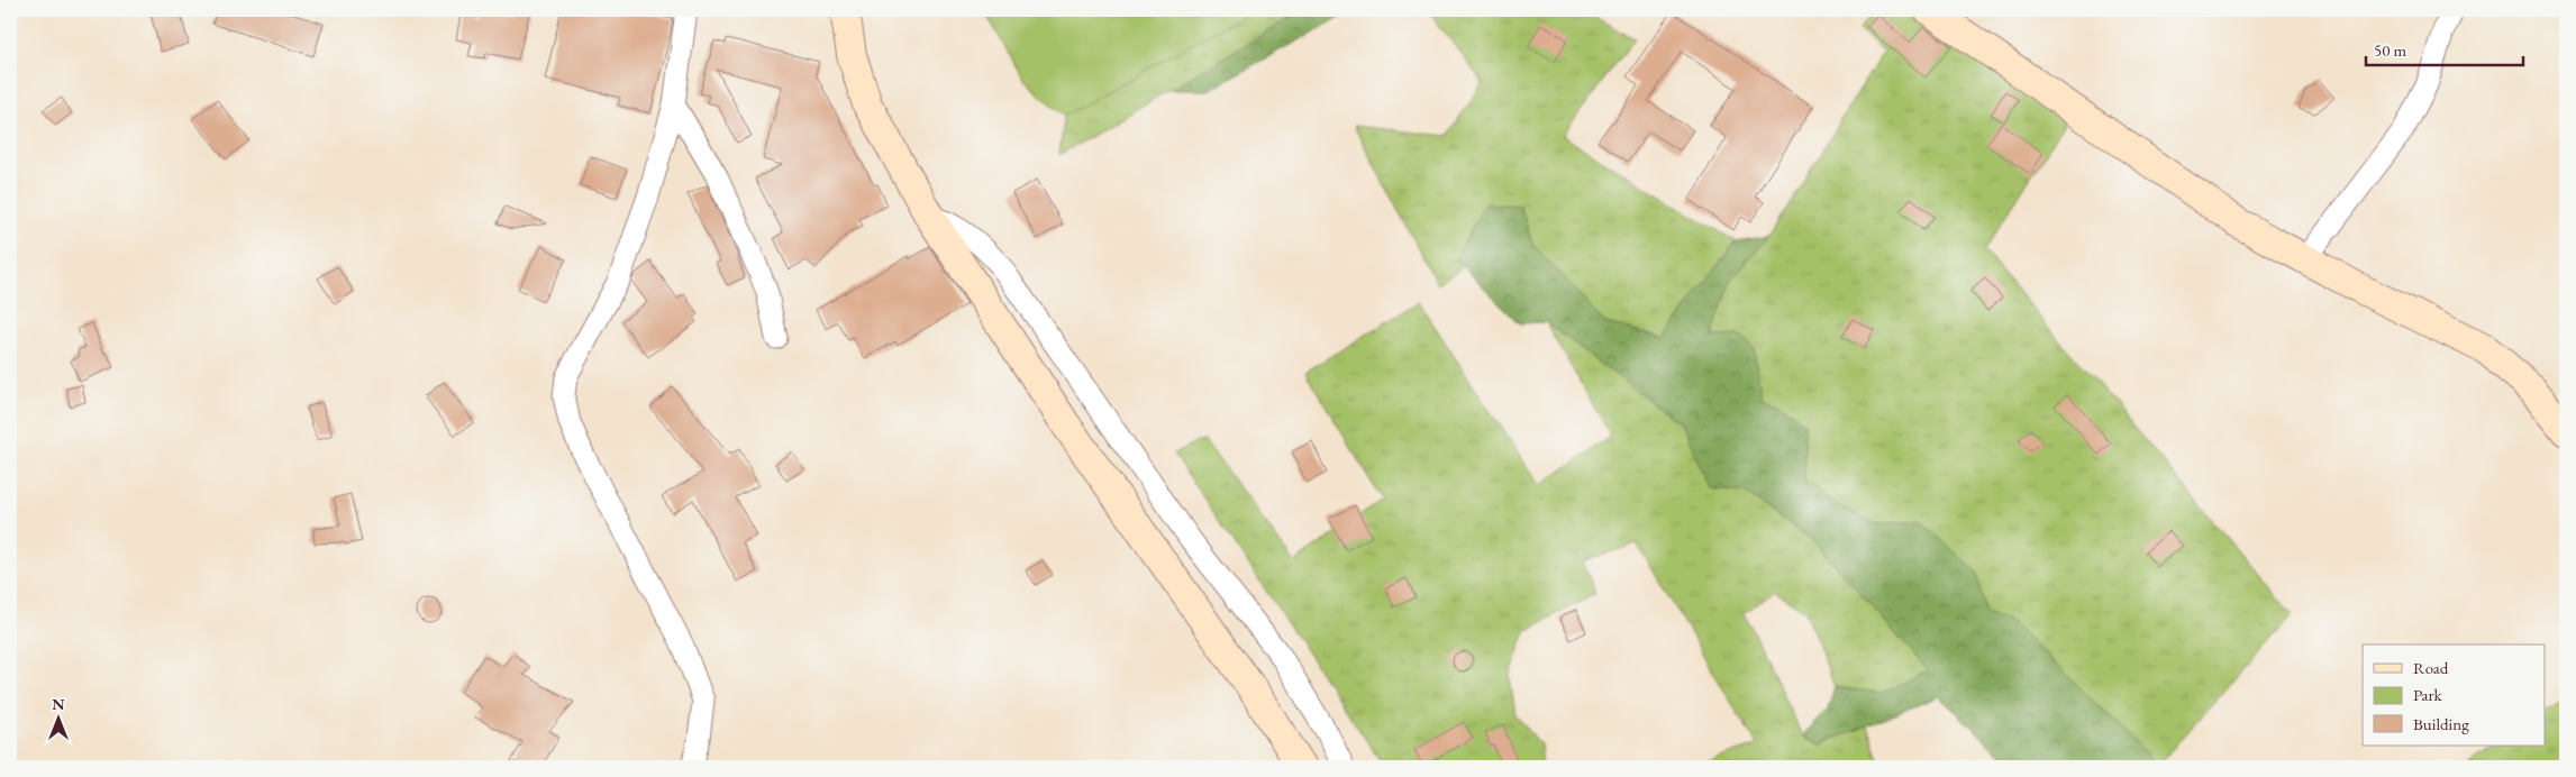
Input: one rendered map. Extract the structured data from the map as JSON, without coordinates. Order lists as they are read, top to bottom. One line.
{"legend":["Road","Park","Building"],"scale_bar":"50 m","north":"top"}
